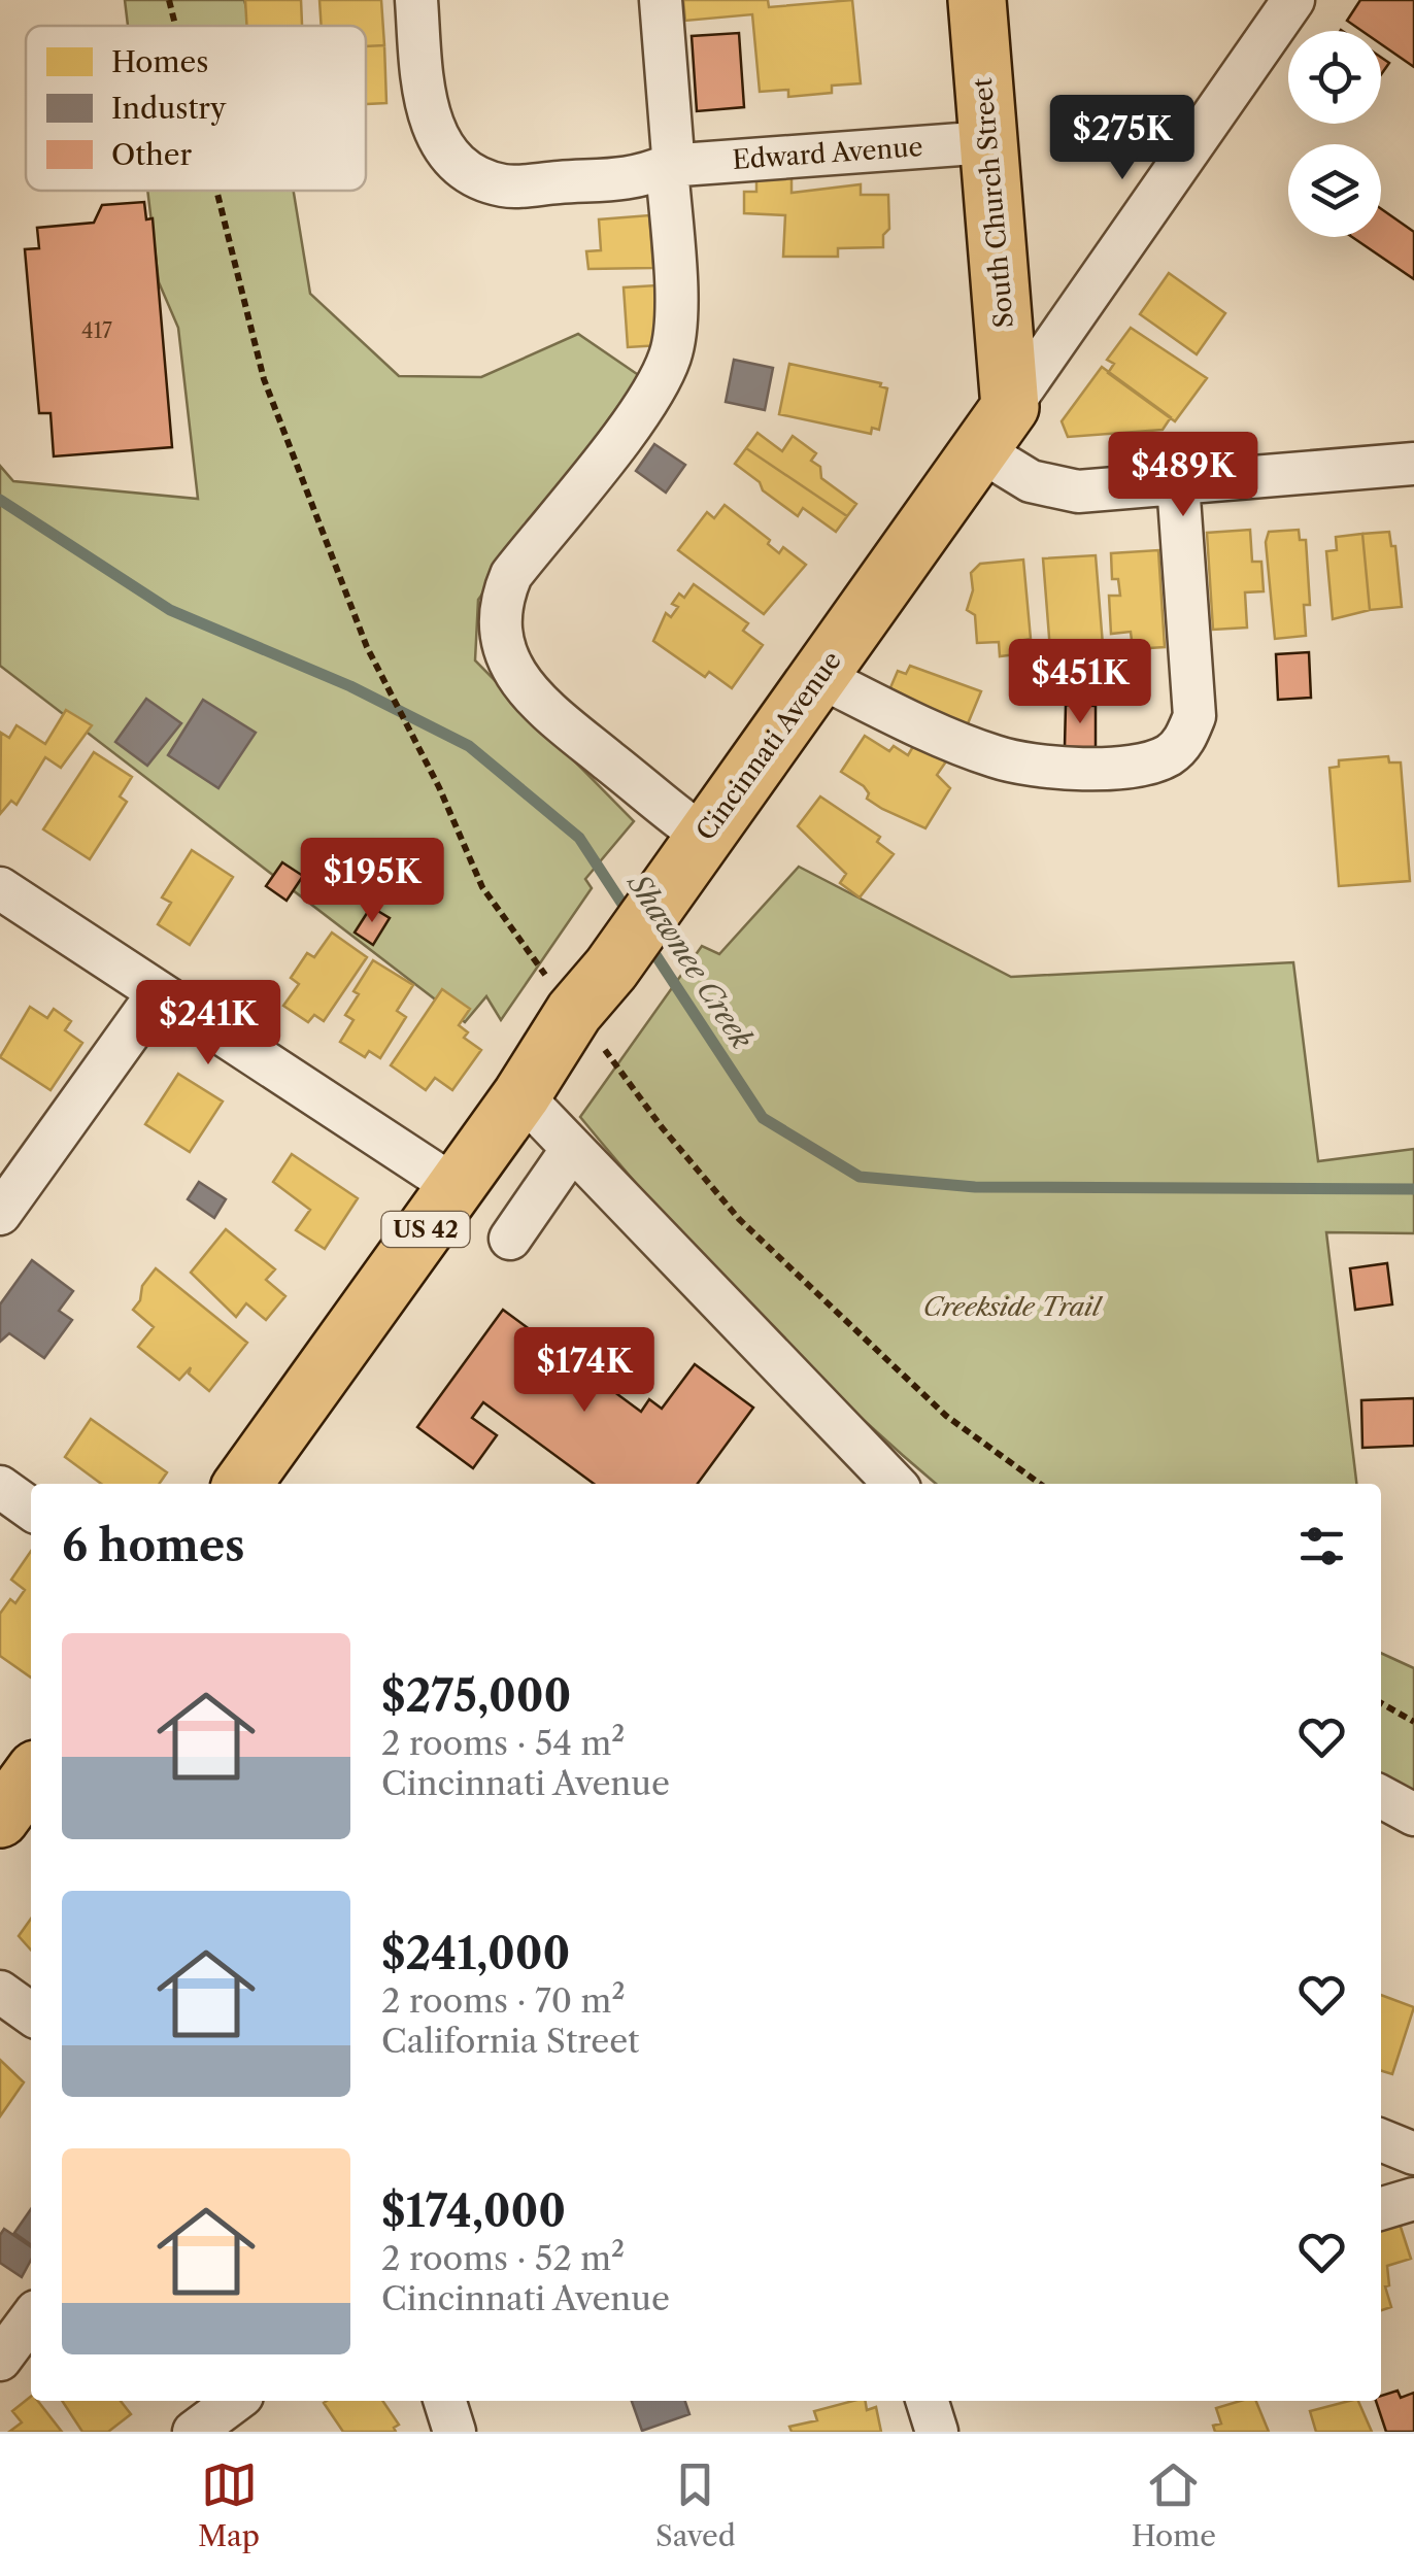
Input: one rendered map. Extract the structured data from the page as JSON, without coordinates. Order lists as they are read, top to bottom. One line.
{"streets":{"highway":["South Church Street","Cincinnati Avenue","US 42"],"street":["Edward Avenue"]},"crossings":[["Edward Avenue","South Church Street"],["South Church Street","Cincinnati Avenue"]],"water":["Shawnee Creek"],"parks":["Creekside Trail"],"house_numbers":["417"],"legend":["Homes","Industry","Other"],"page":{"price":["$275K","$489K","$451K","$195K","$241K","$174K"],"heading":"6 homes","list":[{"name":"$275,000","note":"2 rooms · 54 m² · Cincinnati Avenue"},{"name":"$241,000","note":"2 rooms · 70 m² · California Street"},{"name":"$174,000","note":"2 rooms · 52 m² · Cincinnati Avenue"}],"tabs":["Map","Saved","Home"]}}
